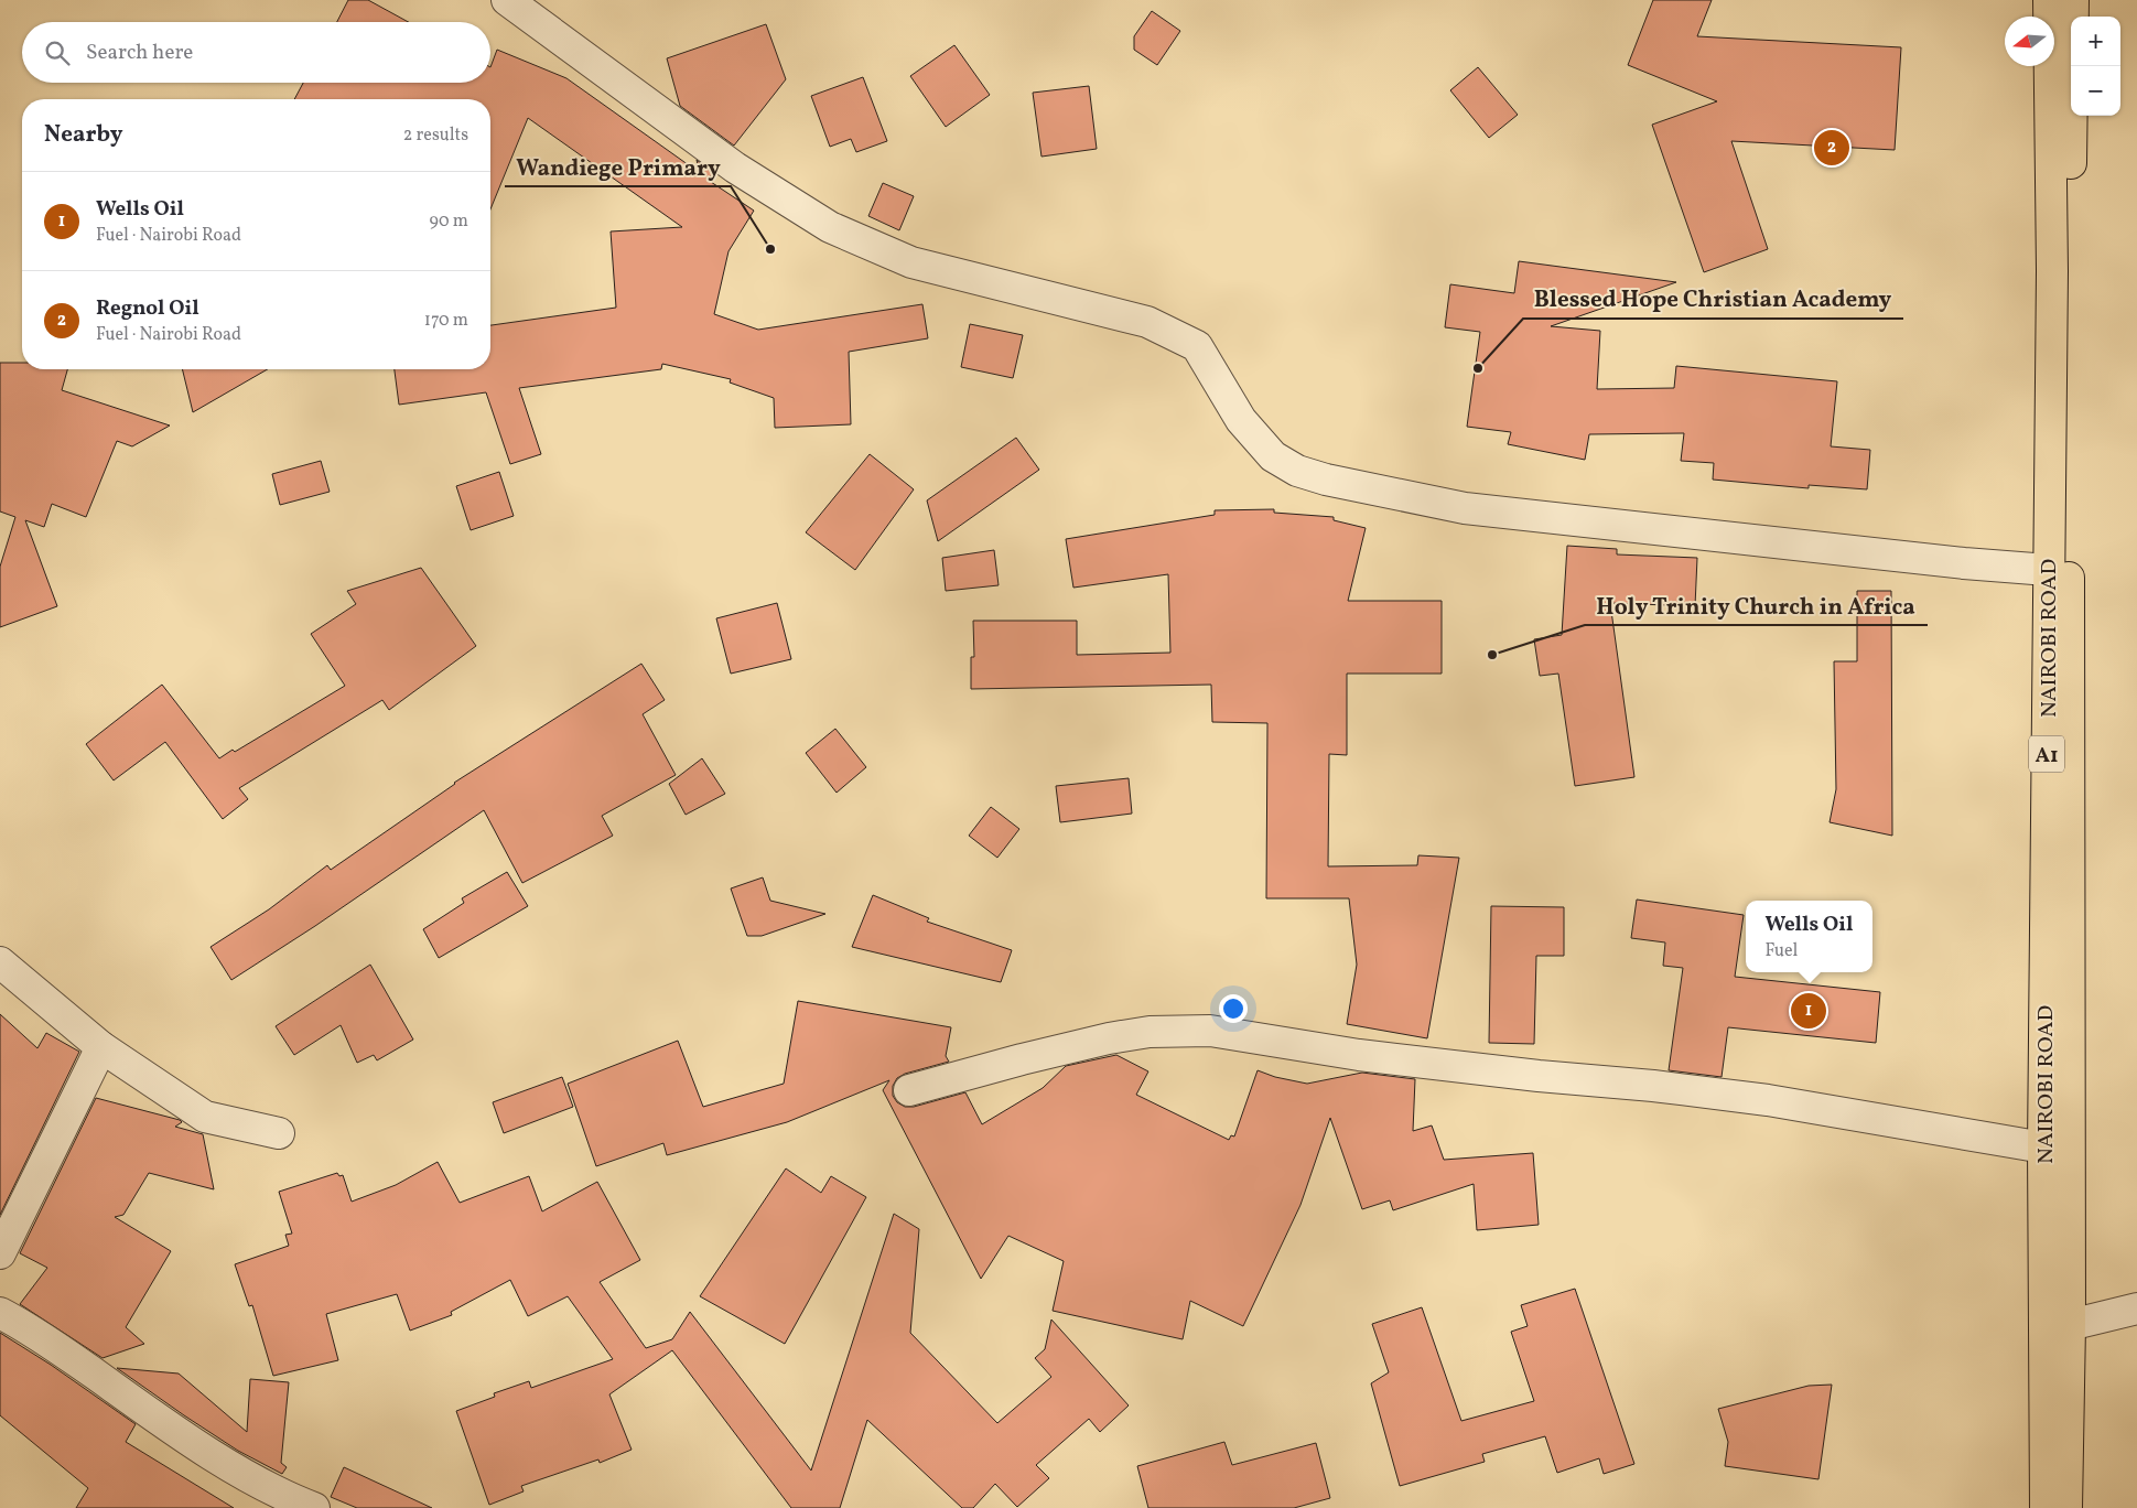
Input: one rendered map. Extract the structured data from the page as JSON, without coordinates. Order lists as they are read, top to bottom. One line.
{"streets":{"highway":["NAIROBI ROAD","A1"]},"places":["Wandiege Primary","Blessed Hope Christian Academy","Holy Trinity Church in Africa"],"north":"left","page":{"map_buttons":["+","−"],"search":"Search here","heading":["Nearby","2 results"],"pins":["2","1"],"list":[{"mark":"1","name":"Wells Oil","note":"Fuel · Nairobi Road","value":"90 m"},{"mark":"2","name":"Regnol Oil","note":"Fuel · Nairobi Road","value":"170 m"}],"popup":["Wells Oil","Fuel"]}}
